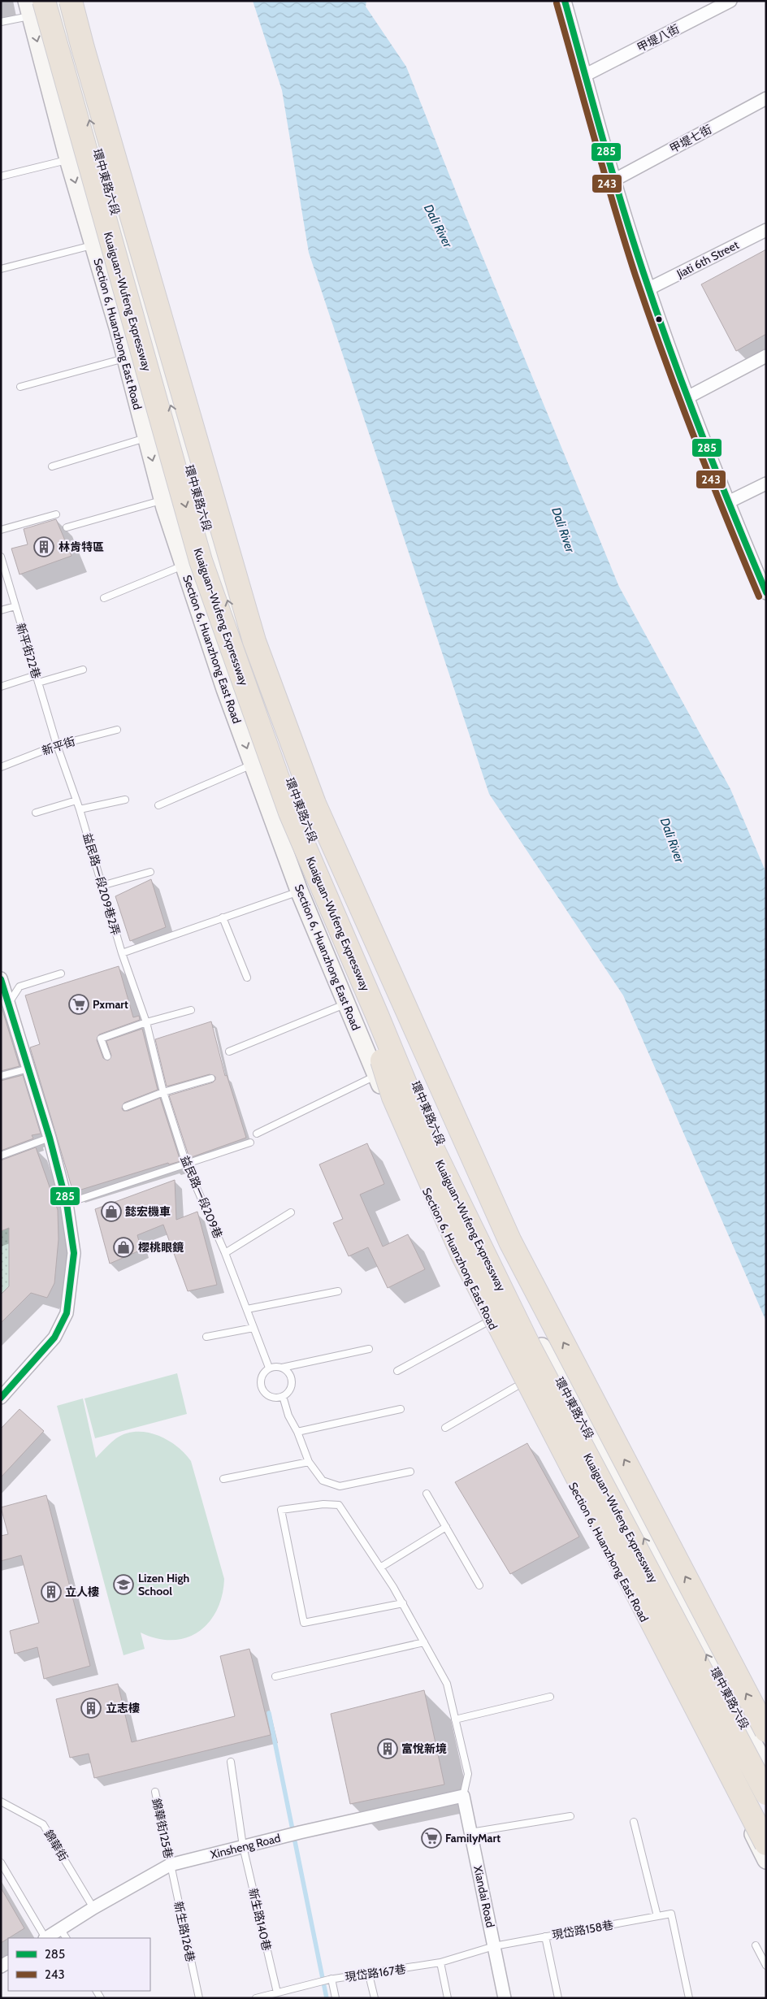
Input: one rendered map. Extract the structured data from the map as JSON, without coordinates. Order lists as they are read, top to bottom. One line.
{"streets":{"highway":["Kuaiguan-Wufeng Expressway"],"street":["甲堤八街","甲堤七街","環中東路六段","Jiati 6th Street","Section 6, Huanzhong East Road","Xinsheng Road","Xiandai Road"],"lane":["新平街22巷","新平街","益民路一段209巷2弄","益民路一段209巷","錦華街125巷","錦華街","新生路140巷","現岱路158巷","新生路126巷","現岱路167巷"]},"crossings":[["Kuaiguan-Wufeng Expressway","Section 6, Huanzhong East Road"],["新平街22巷","新平街"],["新平街22巷","益民路一段209巷2弄"],["新平街","益民路一段209巷2弄"],["益民路一段209巷2弄","益民路一段209巷"],["錦華街125巷","Xinsheng Road"],["錦華街125巷","新生路126巷"],["錦華街","Xinsheng Road"],["Xinsheng Road","Xiandai Road"],["Xinsheng Road","新生路140巷"],["Xinsheng Road","新生路126巷"],["Xiandai Road","現岱路158巷"],["Xiandai Road","現岱路167巷"],["新生路140巷","現岱路167巷"],["現岱路158巷","現岱路167巷"]],"one_way":["環中東路六段"],"water":["Dali River"],"places":{"building":["林肯特區","立人樓","立志樓","富悅新境"],"supermarket":["Pxmart","FamilyMart"],"shop":["懿宏機車","櫻桃眼鏡"],"school or university":["Lizen High School"]},"lines":["transit line 285","transit line 243"],"legend":["285","243"]}
